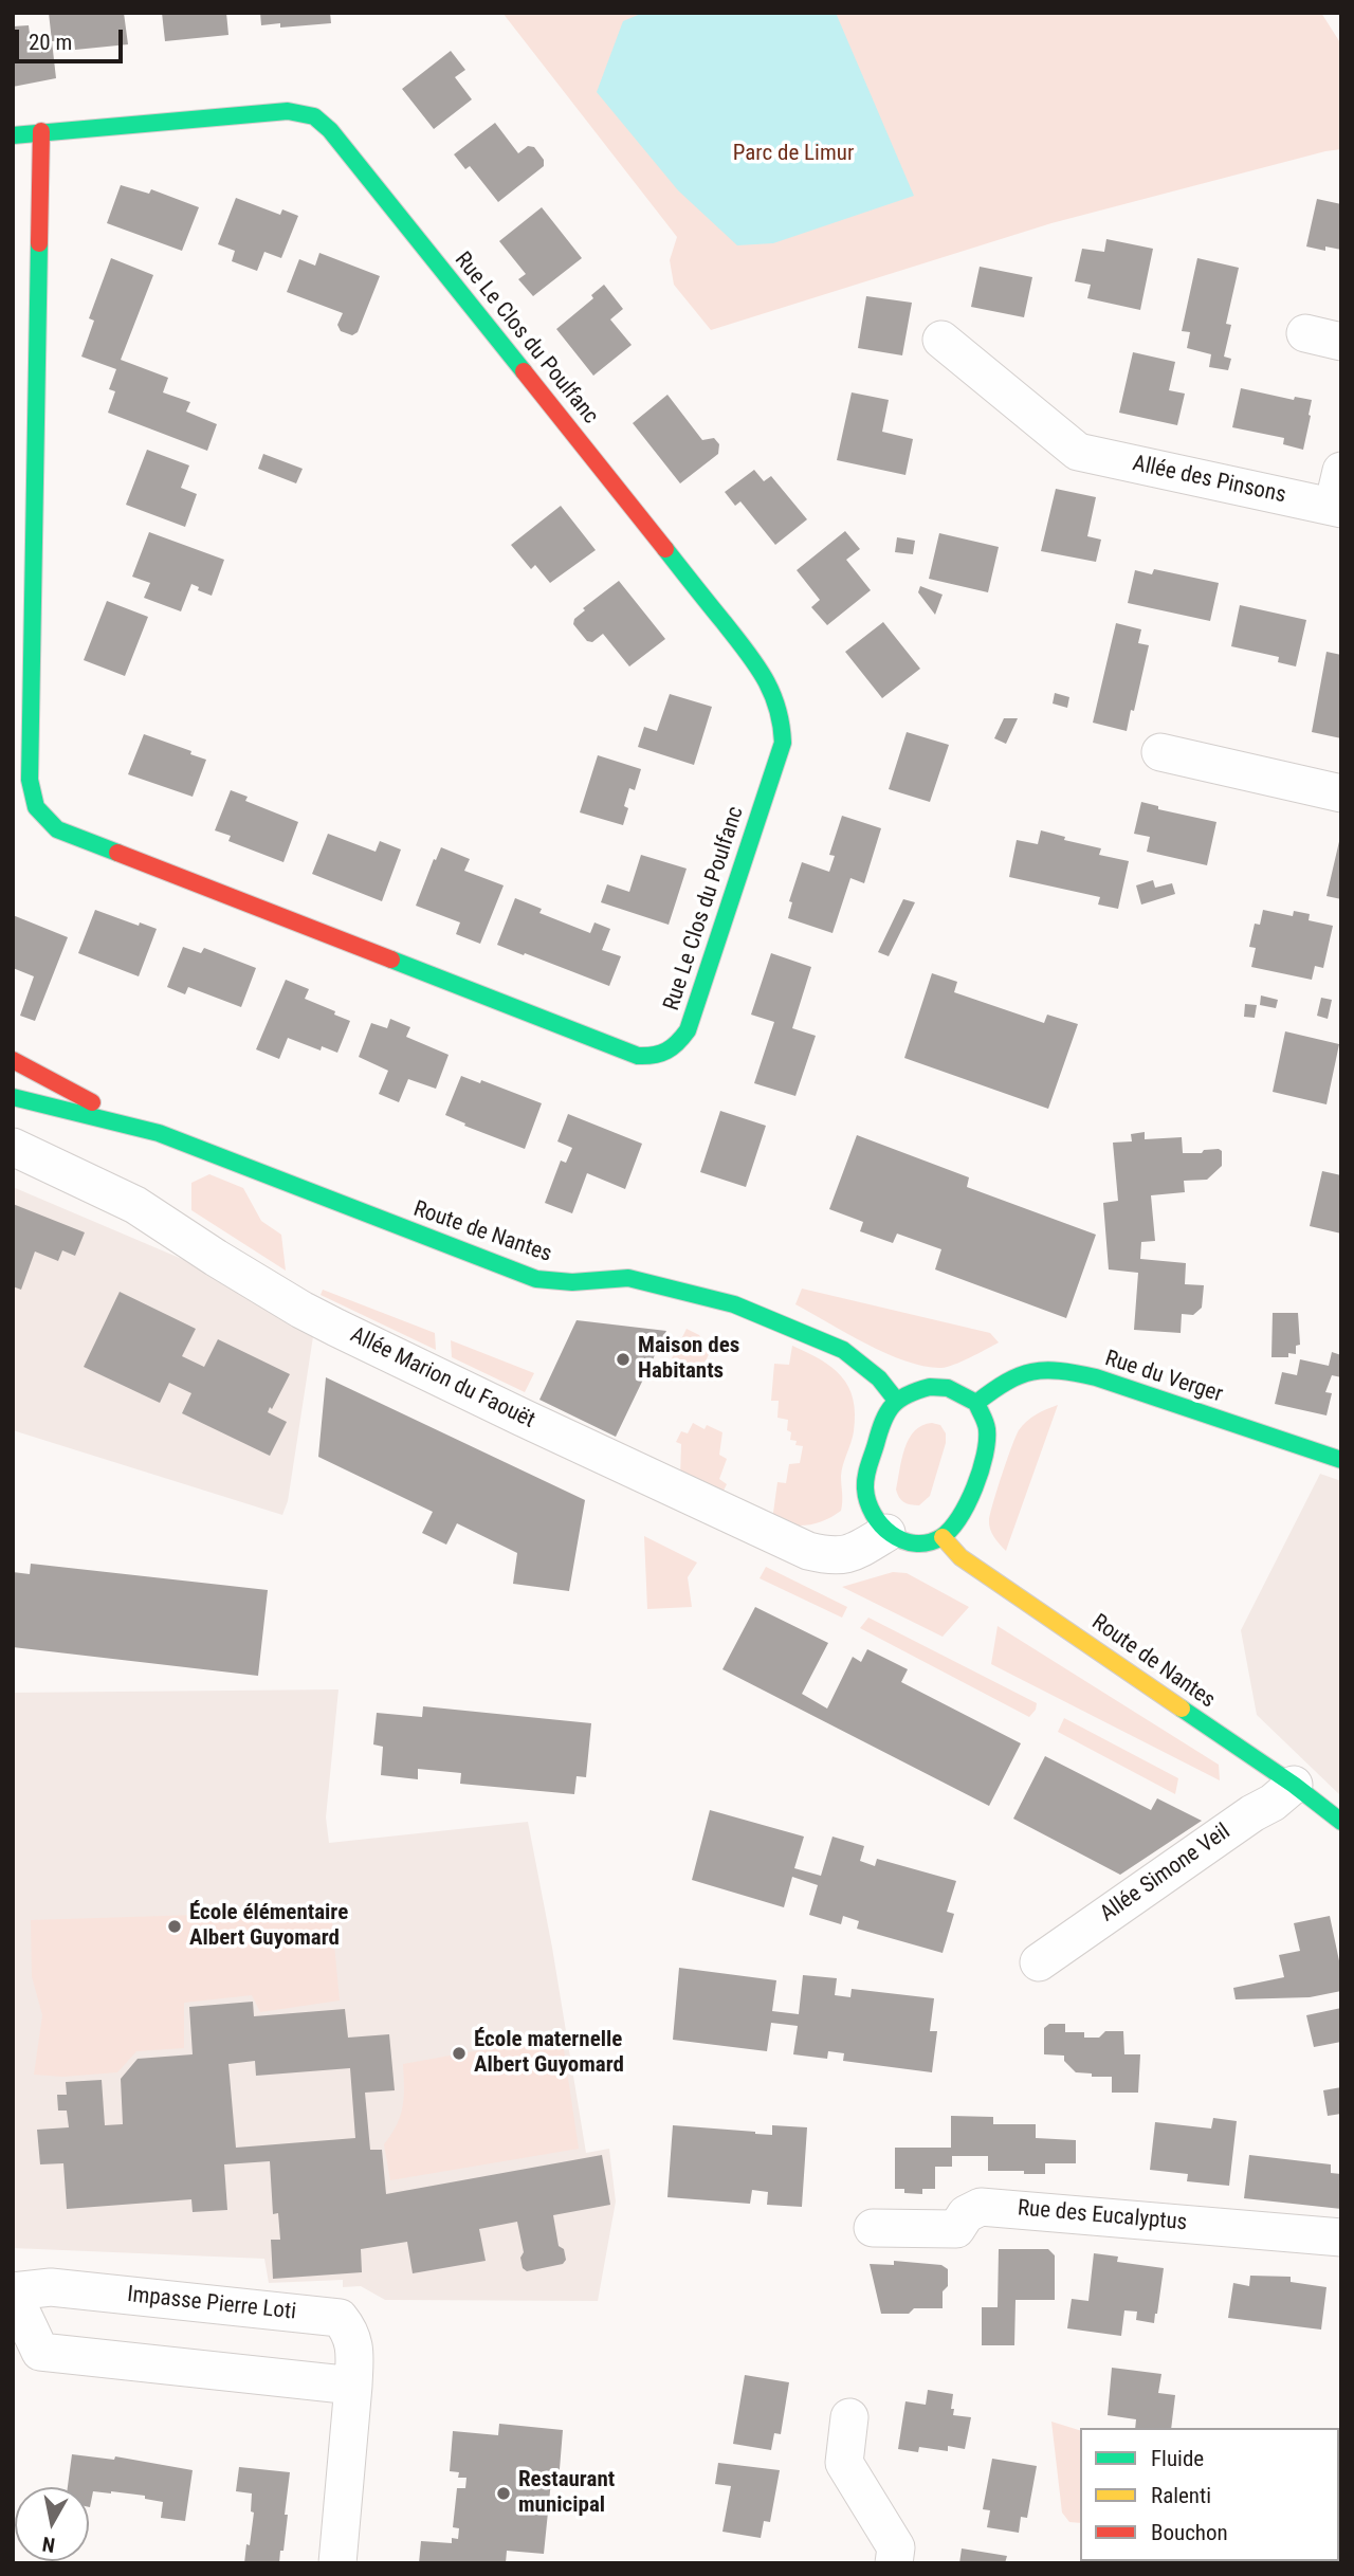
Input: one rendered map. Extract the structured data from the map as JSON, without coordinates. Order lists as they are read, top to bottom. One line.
{"streets":{"street":["Rue Le Clos du Poulfanc","Allée des Pinsons","Route de Nantes","Rue du Verger","Allée Marion du Faouët","Allée Simone Veil","Rue des Eucalyptus","Impasse Pierre Loti"]},"crossings":[["Route de Nantes","Rue du Verger"],["Route de Nantes","Allée Marion du Faouët"],["Route de Nantes","Allée Simone Veil"],["Rue du Verger","Allée Marion du Faouët"]],"parks":["Parc de Limur"],"places":["Maison des Habitants","École élémentaire Albert Guyomard","École maternelle Albert Guyomard","Restaurant municipal"],"legend":["Fluide","Ralenti","Bouchon"],"scale_bar":"20 m","north":"bottom"}
